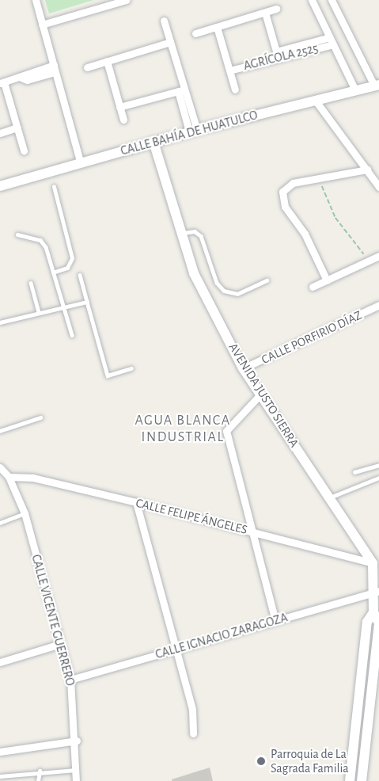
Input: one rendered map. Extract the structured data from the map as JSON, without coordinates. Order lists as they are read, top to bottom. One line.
{"streets":{"street":["AGRÍCOLA 2525","CALLE BAHÍA DE HUATULCO","CALLE PORFIRIO DÍAZ","AVENIDA JUSTO SIERRA","CALLE FELIPE ÁNGELES","CALLE VICENTE GUERRERO","CALLE IGNACIO ZARAGOZA"]},"crossings":[["CALLE BAHÍA DE HUATULCO","AVENIDA JUSTO SIERRA"],["CALLE PORFIRIO DÍAZ","AVENIDA JUSTO SIERRA"],["AVENIDA JUSTO SIERRA","CALLE FELIPE ÁNGELES"],["CALLE FELIPE ÁNGELES","CALLE VICENTE GUERRERO"],["CALLE VICENTE GUERRERO","CALLE IGNACIO ZARAGOZA"]],"districts":["AGUA BLANCA INDUSTRIAL"],"places":["Parroquia de La Sagrada Familia"]}
